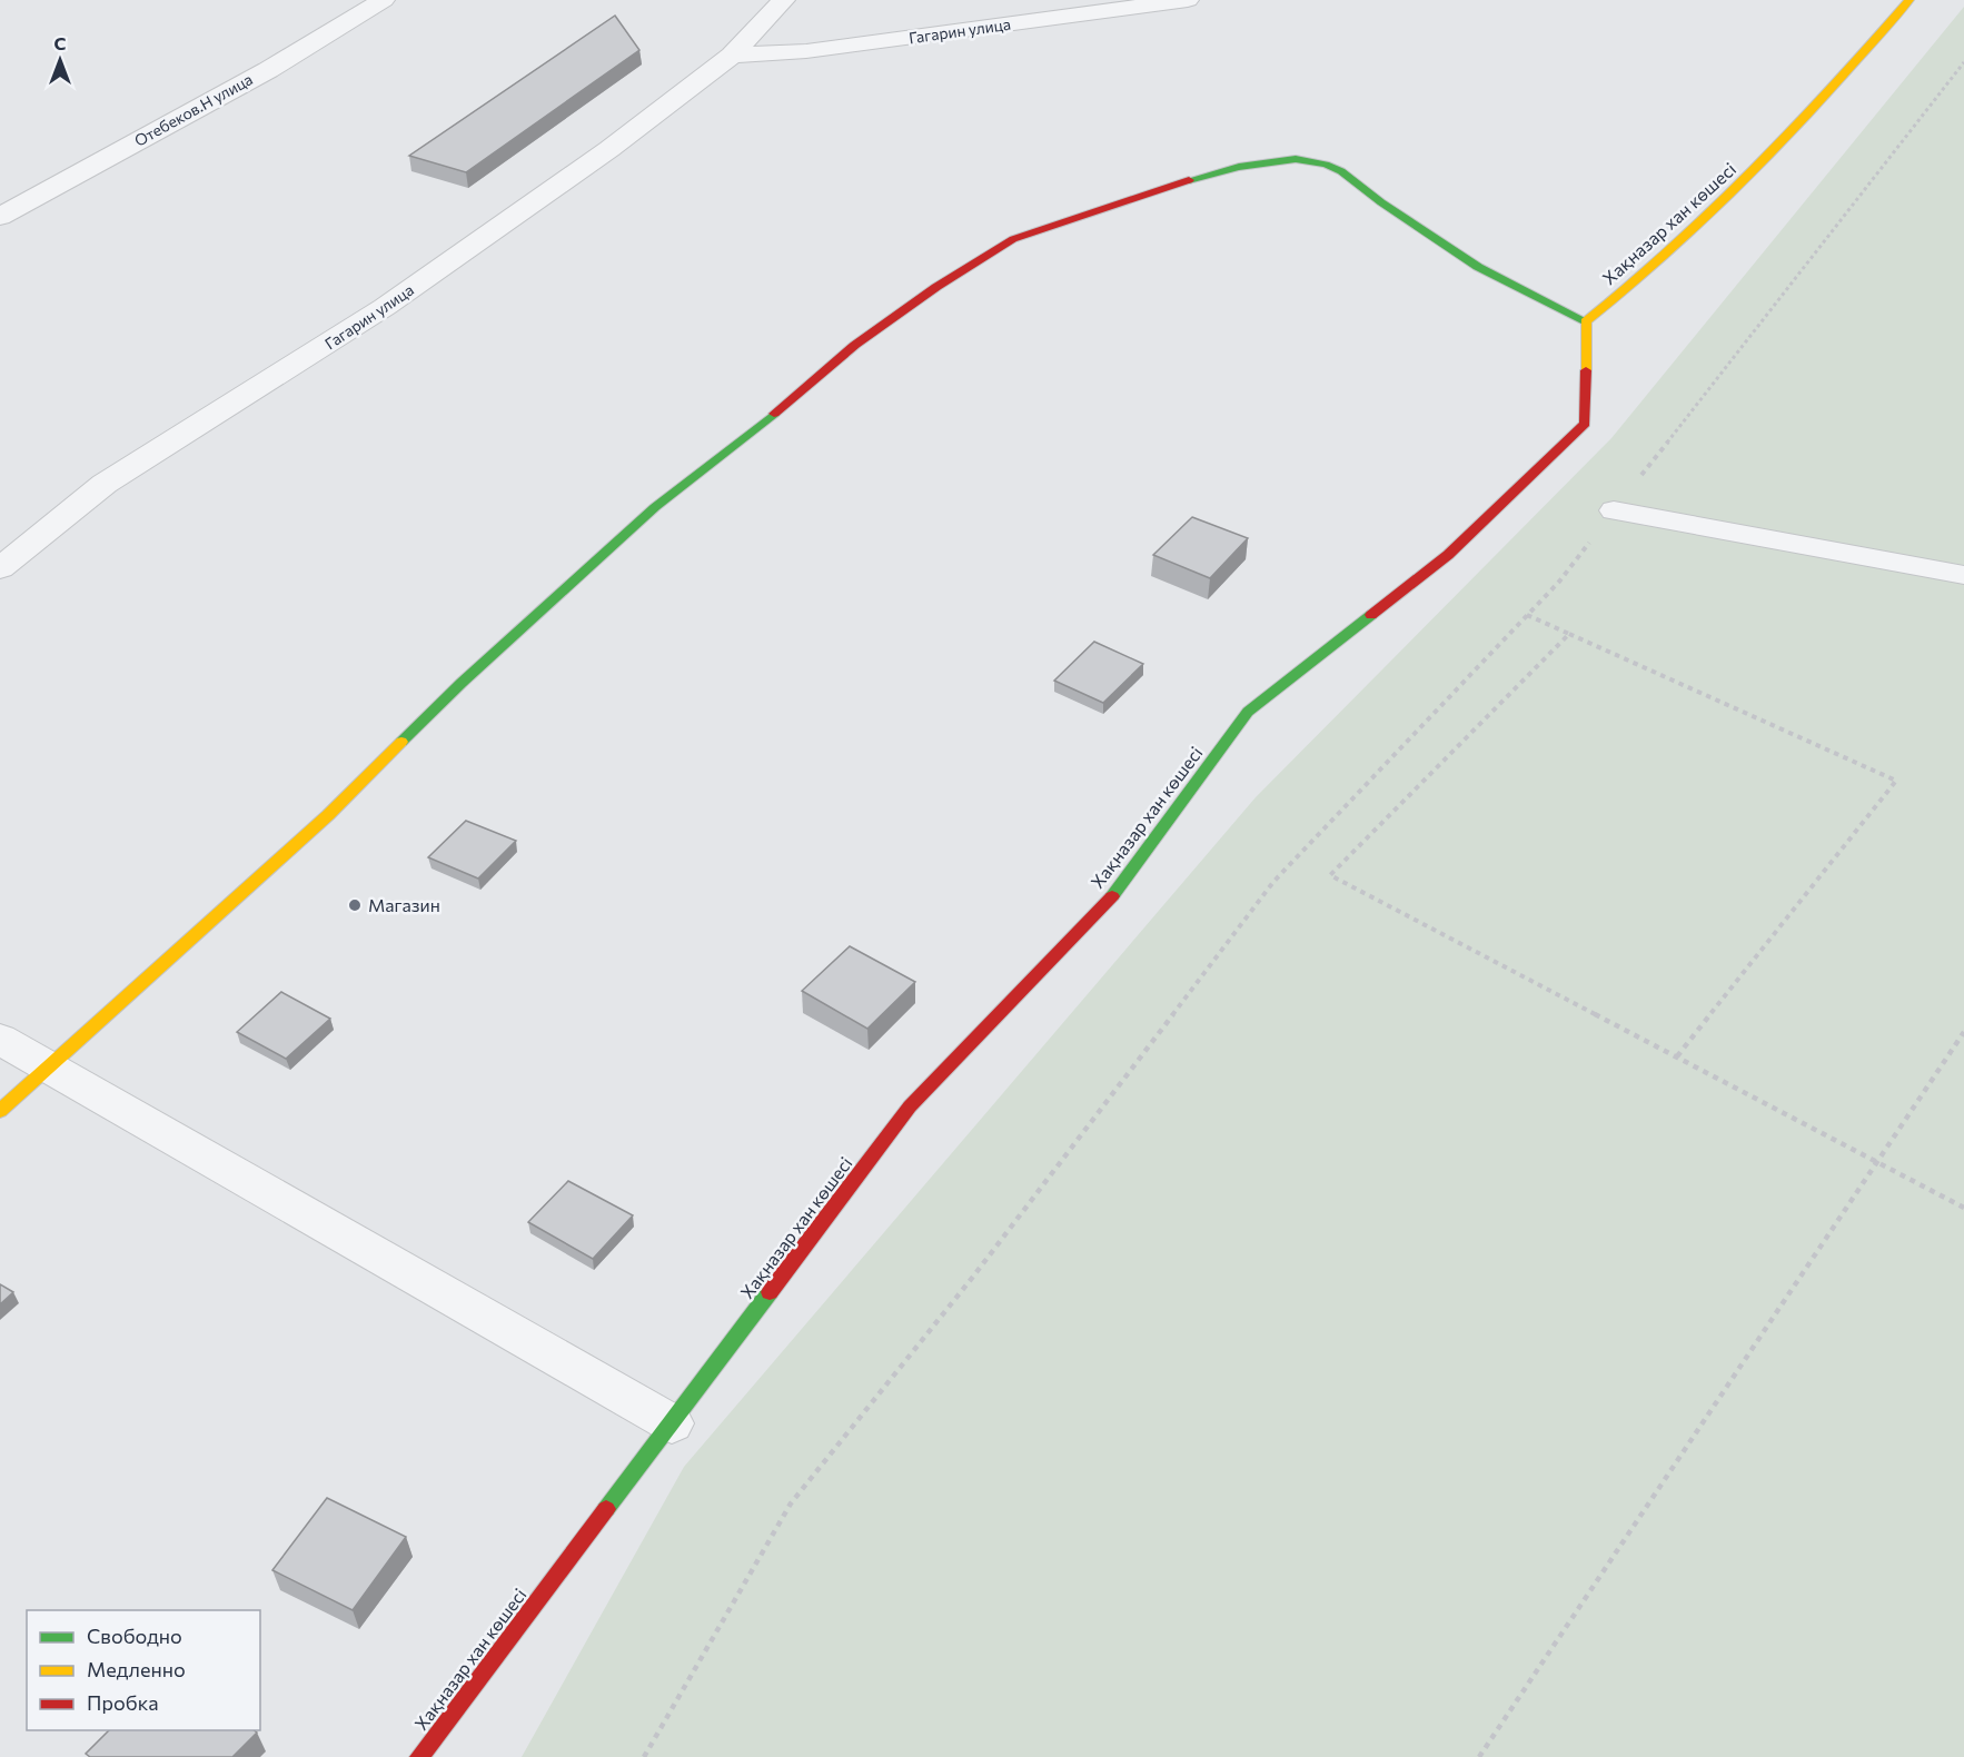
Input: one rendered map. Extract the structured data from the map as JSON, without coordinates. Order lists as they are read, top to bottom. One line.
{"streets":{"street":["Гагарин улица","Отебеков.Н улица","Хақназар хан көшесі"]},"places":["Магазин"],"legend":["Свободно","Медленно","Пробка"],"north":"top"}
